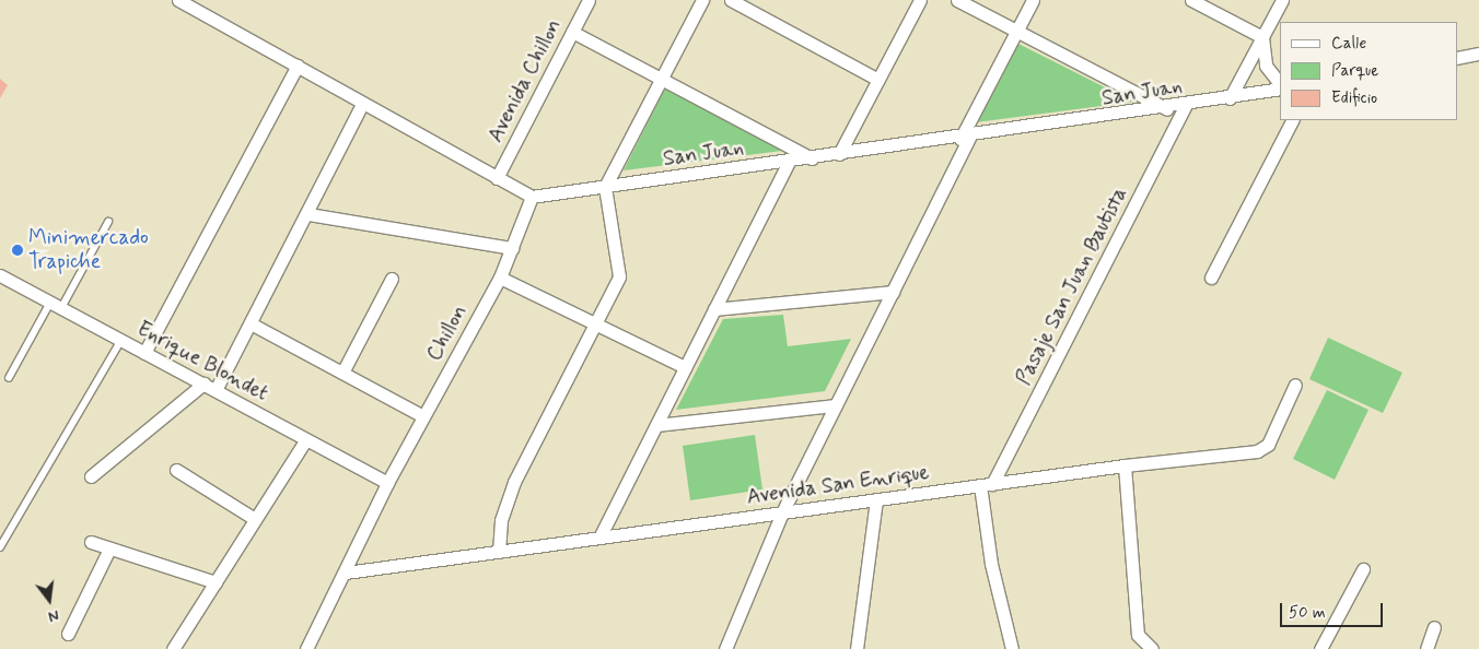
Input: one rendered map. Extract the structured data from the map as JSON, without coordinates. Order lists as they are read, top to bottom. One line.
{"streets":{"street":["Avenida Chillon","San Juan","Pasaje San Juan Bautista","Chillon","Enrique Blondet","Avenida San Enrique"]},"crossings":[["San Juan","Pasaje San Juan Bautista"],["San Juan","Chillon"],["Pasaje San Juan Bautista","Avenida San Enrique"],["Chillon","Enrique Blondet"],["Chillon","Avenida San Enrique"]],"places":["Minimercado Trapiche"],"legend":["Calle","Parque","Edificio"],"scale_bar":"50 m","north":"bottom"}
